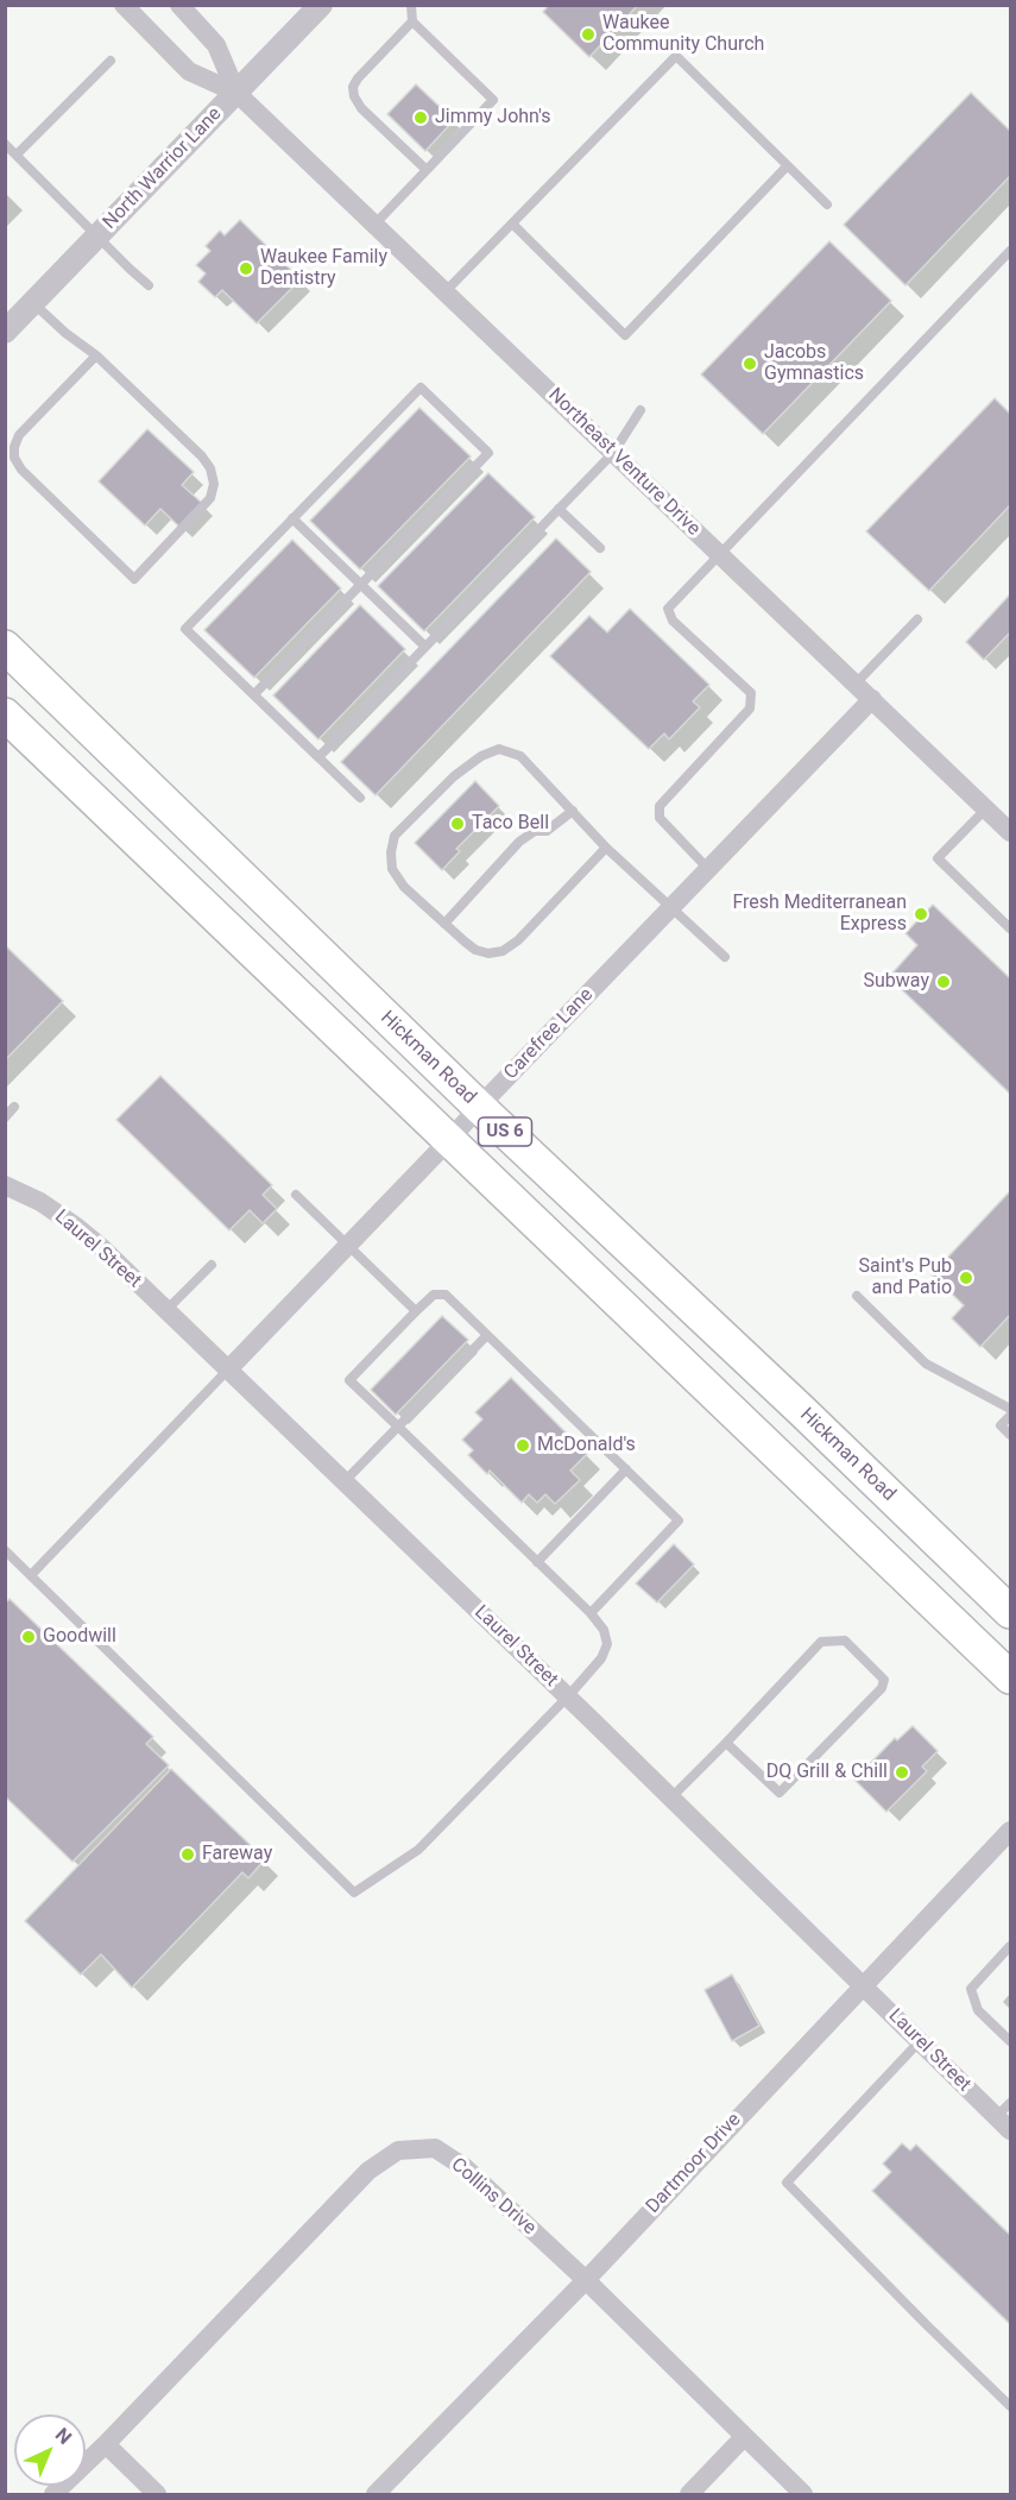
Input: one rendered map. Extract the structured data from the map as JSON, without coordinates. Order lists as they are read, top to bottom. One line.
{"streets":{"highway":["Hickman Road","US 6"],"street":["North Warrior Lane","Northeast Venture Drive","Carefree Lane","Laurel Street","Dartmoor Drive","Collins Drive"]},"crossings":[["North Warrior Lane","Northeast Venture Drive"],["Northeast Venture Drive","Carefree Lane"],["Carefree Lane","Hickman Road"],["Carefree Lane","US 6"],["Carefree Lane","Laurel Street"],["Laurel Street","Dartmoor Drive"],["Dartmoor Drive","Collins Drive"]],"places":["Waukee Community Church","Jimmy John's","Waukee Family Dentistry","Jacobs Gymnastics","Taco Bell","Fresh Mediterranean Express","Subway","Saint's Pub and Patio","McDonald's","Goodwill","DQ Grill & Chill","Fareway"],"north":"top right"}
